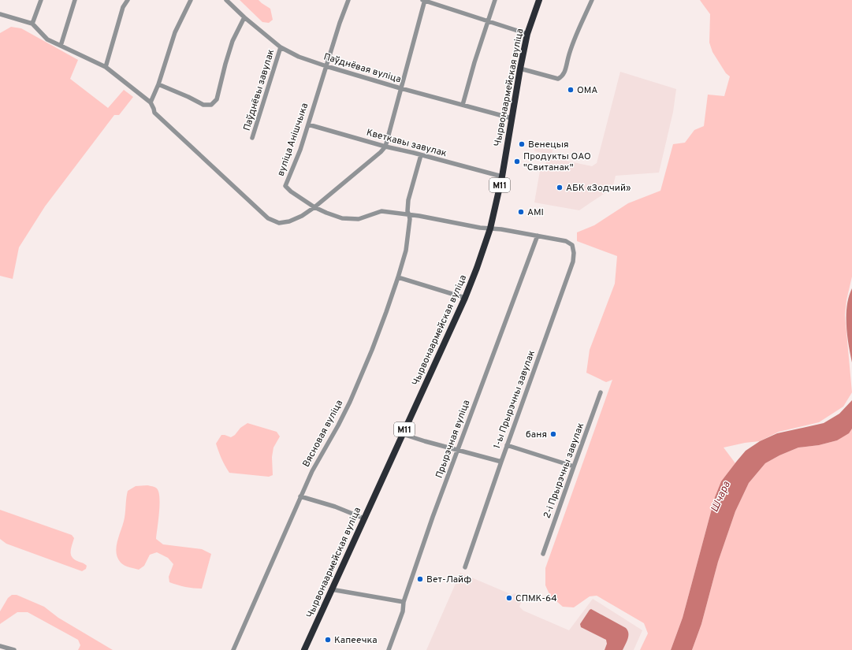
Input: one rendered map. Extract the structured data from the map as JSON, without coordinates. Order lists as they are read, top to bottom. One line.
{"streets":{"highway":["Чырвонаармейская вуліца","М11"],"street":["Паўднёвая вуліца","Паўднёвы завулак","вуліца Анішчыка","Кветкавы завулак","1-ы Прырэчны завулак","Вясновая вуліца","Прырэчная вуліца","2-і Прырэчны завулак"]},"crossings":[["Паўднёвая вуліца","Чырвонаармейская вуліца"],["Паўднёвая вуліца","Паўднёвы завулак"],["Паўднёвая вуліца","вуліца Анішчыка"],["Чырвонаармейская вуліца","вуліца Анішчыка"],["Чырвонаармейская вуліца","Кветкавы завулак"],["вуліца Анішчыка","Кветкавы завулак"],["вуліца Анішчыка","1-ы Прырэчны завулак"],["вуліца Анішчыка","Вясновая вуліца"],["вуліца Анішчыка","Прырэчная вуліца"],["Кветкавы завулак","Вясновая вуліца"]],"water":["Шчара"],"places":["ОМА","Венецыя","Продукты ОАО \"Свитанак\"","АБК «Зодчий»","AMI","баня","Вет-Лайф","СПМК-64","Капеечка"]}
